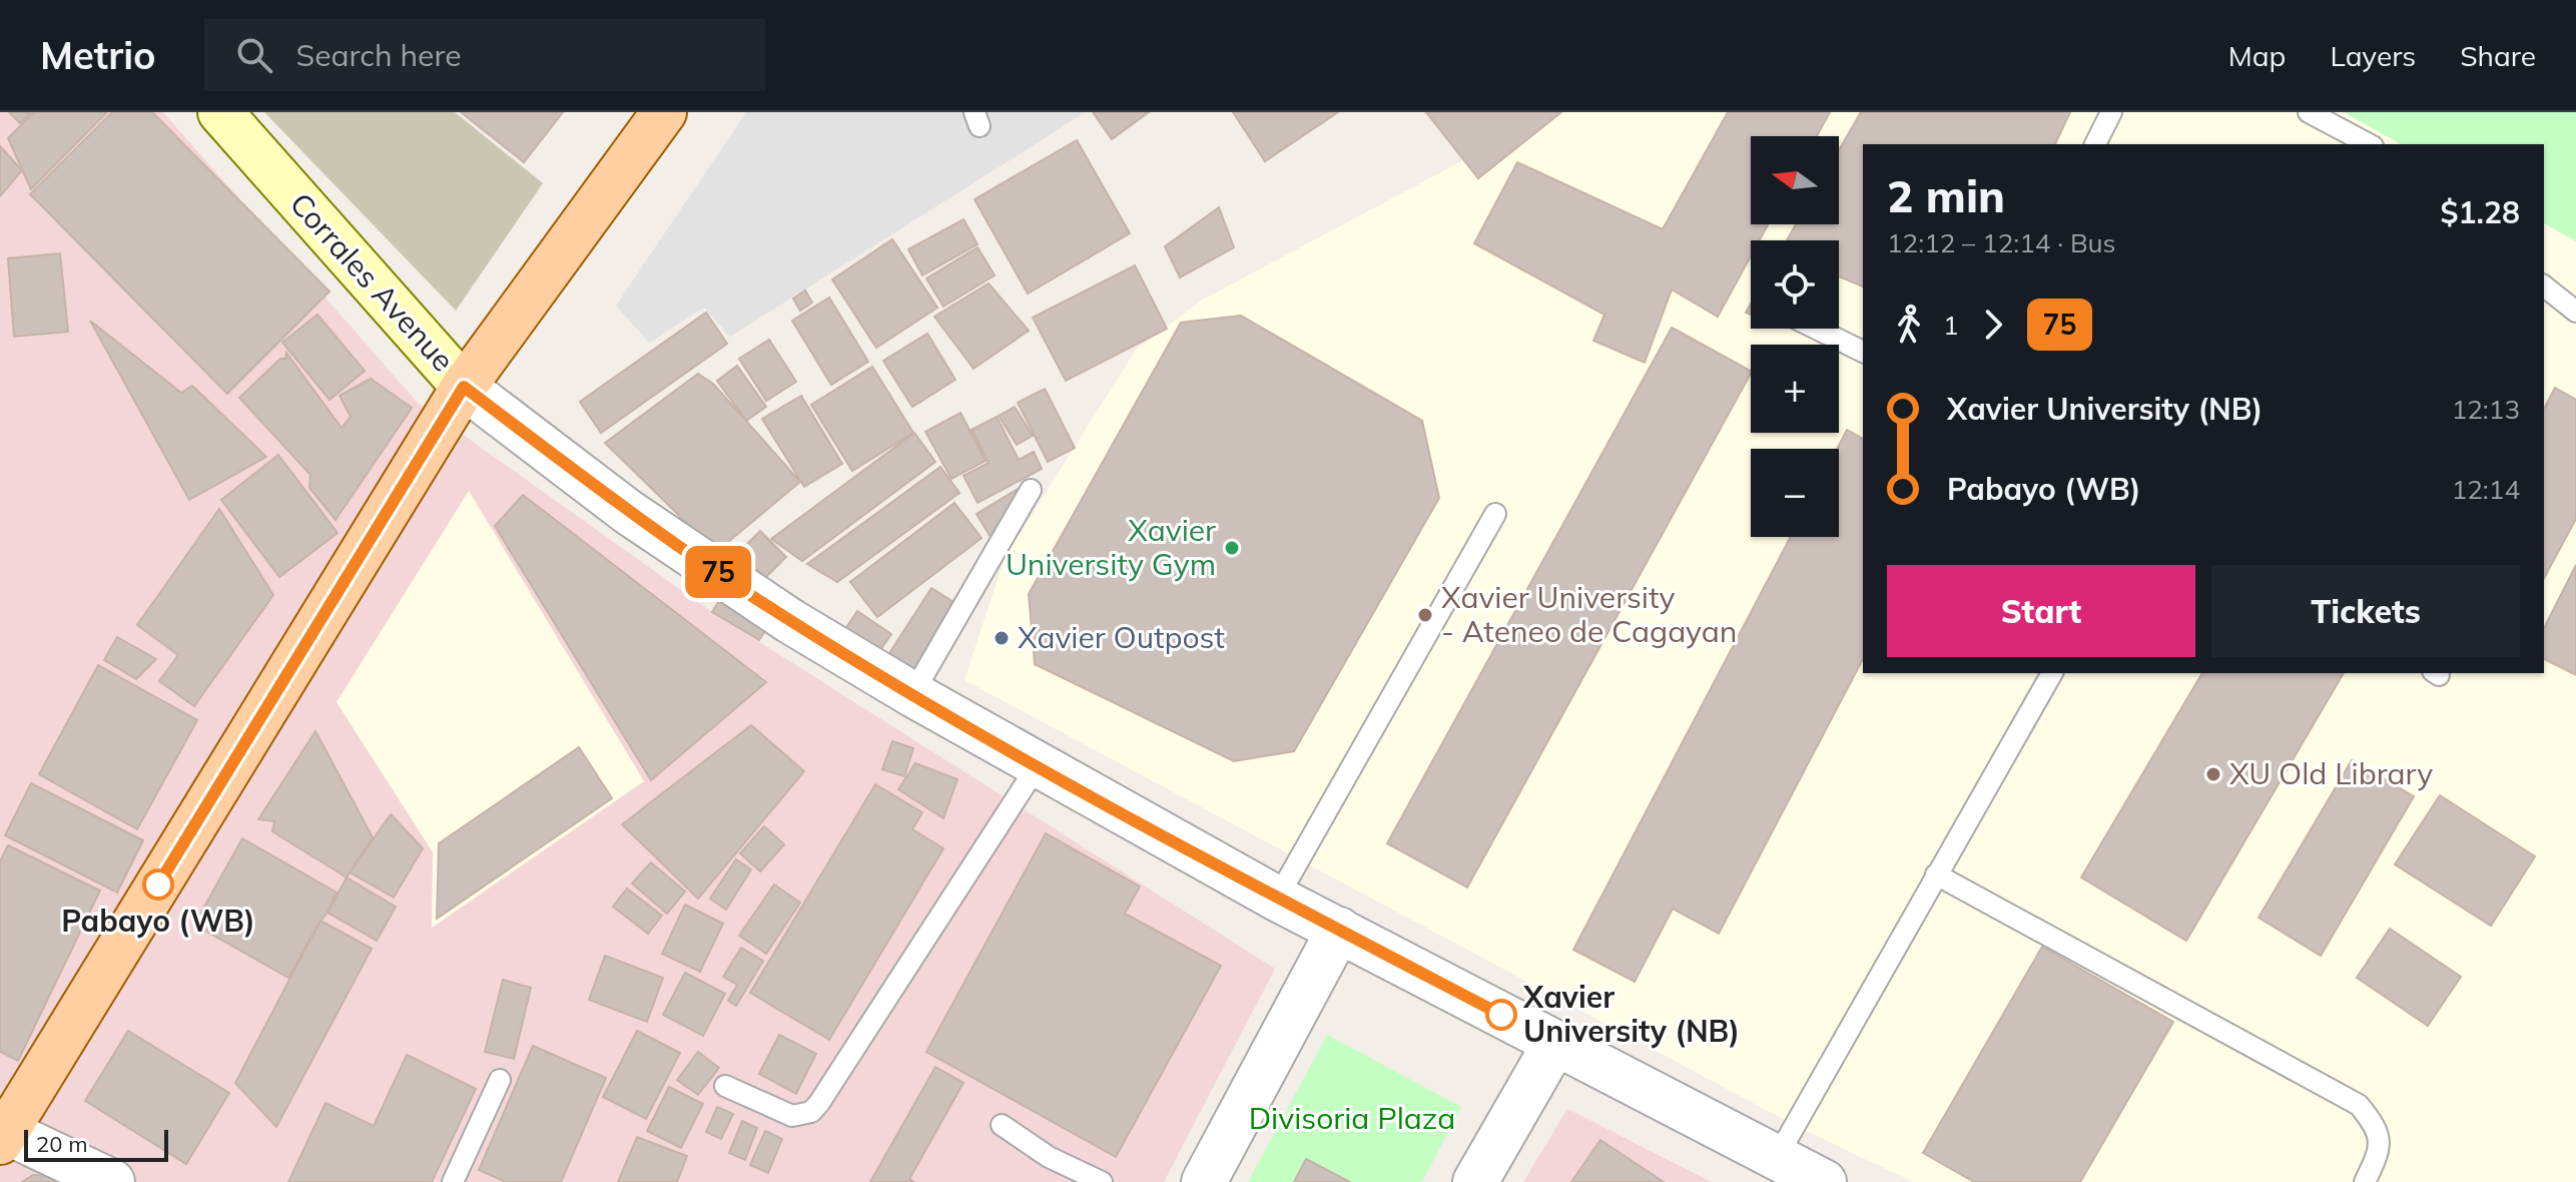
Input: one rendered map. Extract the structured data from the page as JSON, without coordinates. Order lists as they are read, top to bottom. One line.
{"streets":{"main road":["Corrales Avenue"]},"parks":["Divisoria Plaza"],"places":["Xavier University Gym","Xavier University - Ateneo de Cagayan","Xavier Outpost","XU Old Library","Pabayo (WB)","Xavier University (NB)"],"lines":["bus line 75"],"scale_bar":"20 m","north":"left","page":{"header":"Metrio","search":"Search here","nav":["Map","Layers","Share"],"on_map":"75","map_buttons":["+","−"],"heading":["2 min","12:12 – 12:14 · Bus","$1.28"],"legs":["1","75"],"list":[{"name":"Xavier University (NB)","value":"12:13"},{"name":"Pabayo (WB)","value":"12:14"}],"buttons":["Start","Tickets"],"scale":"20 m"}}
